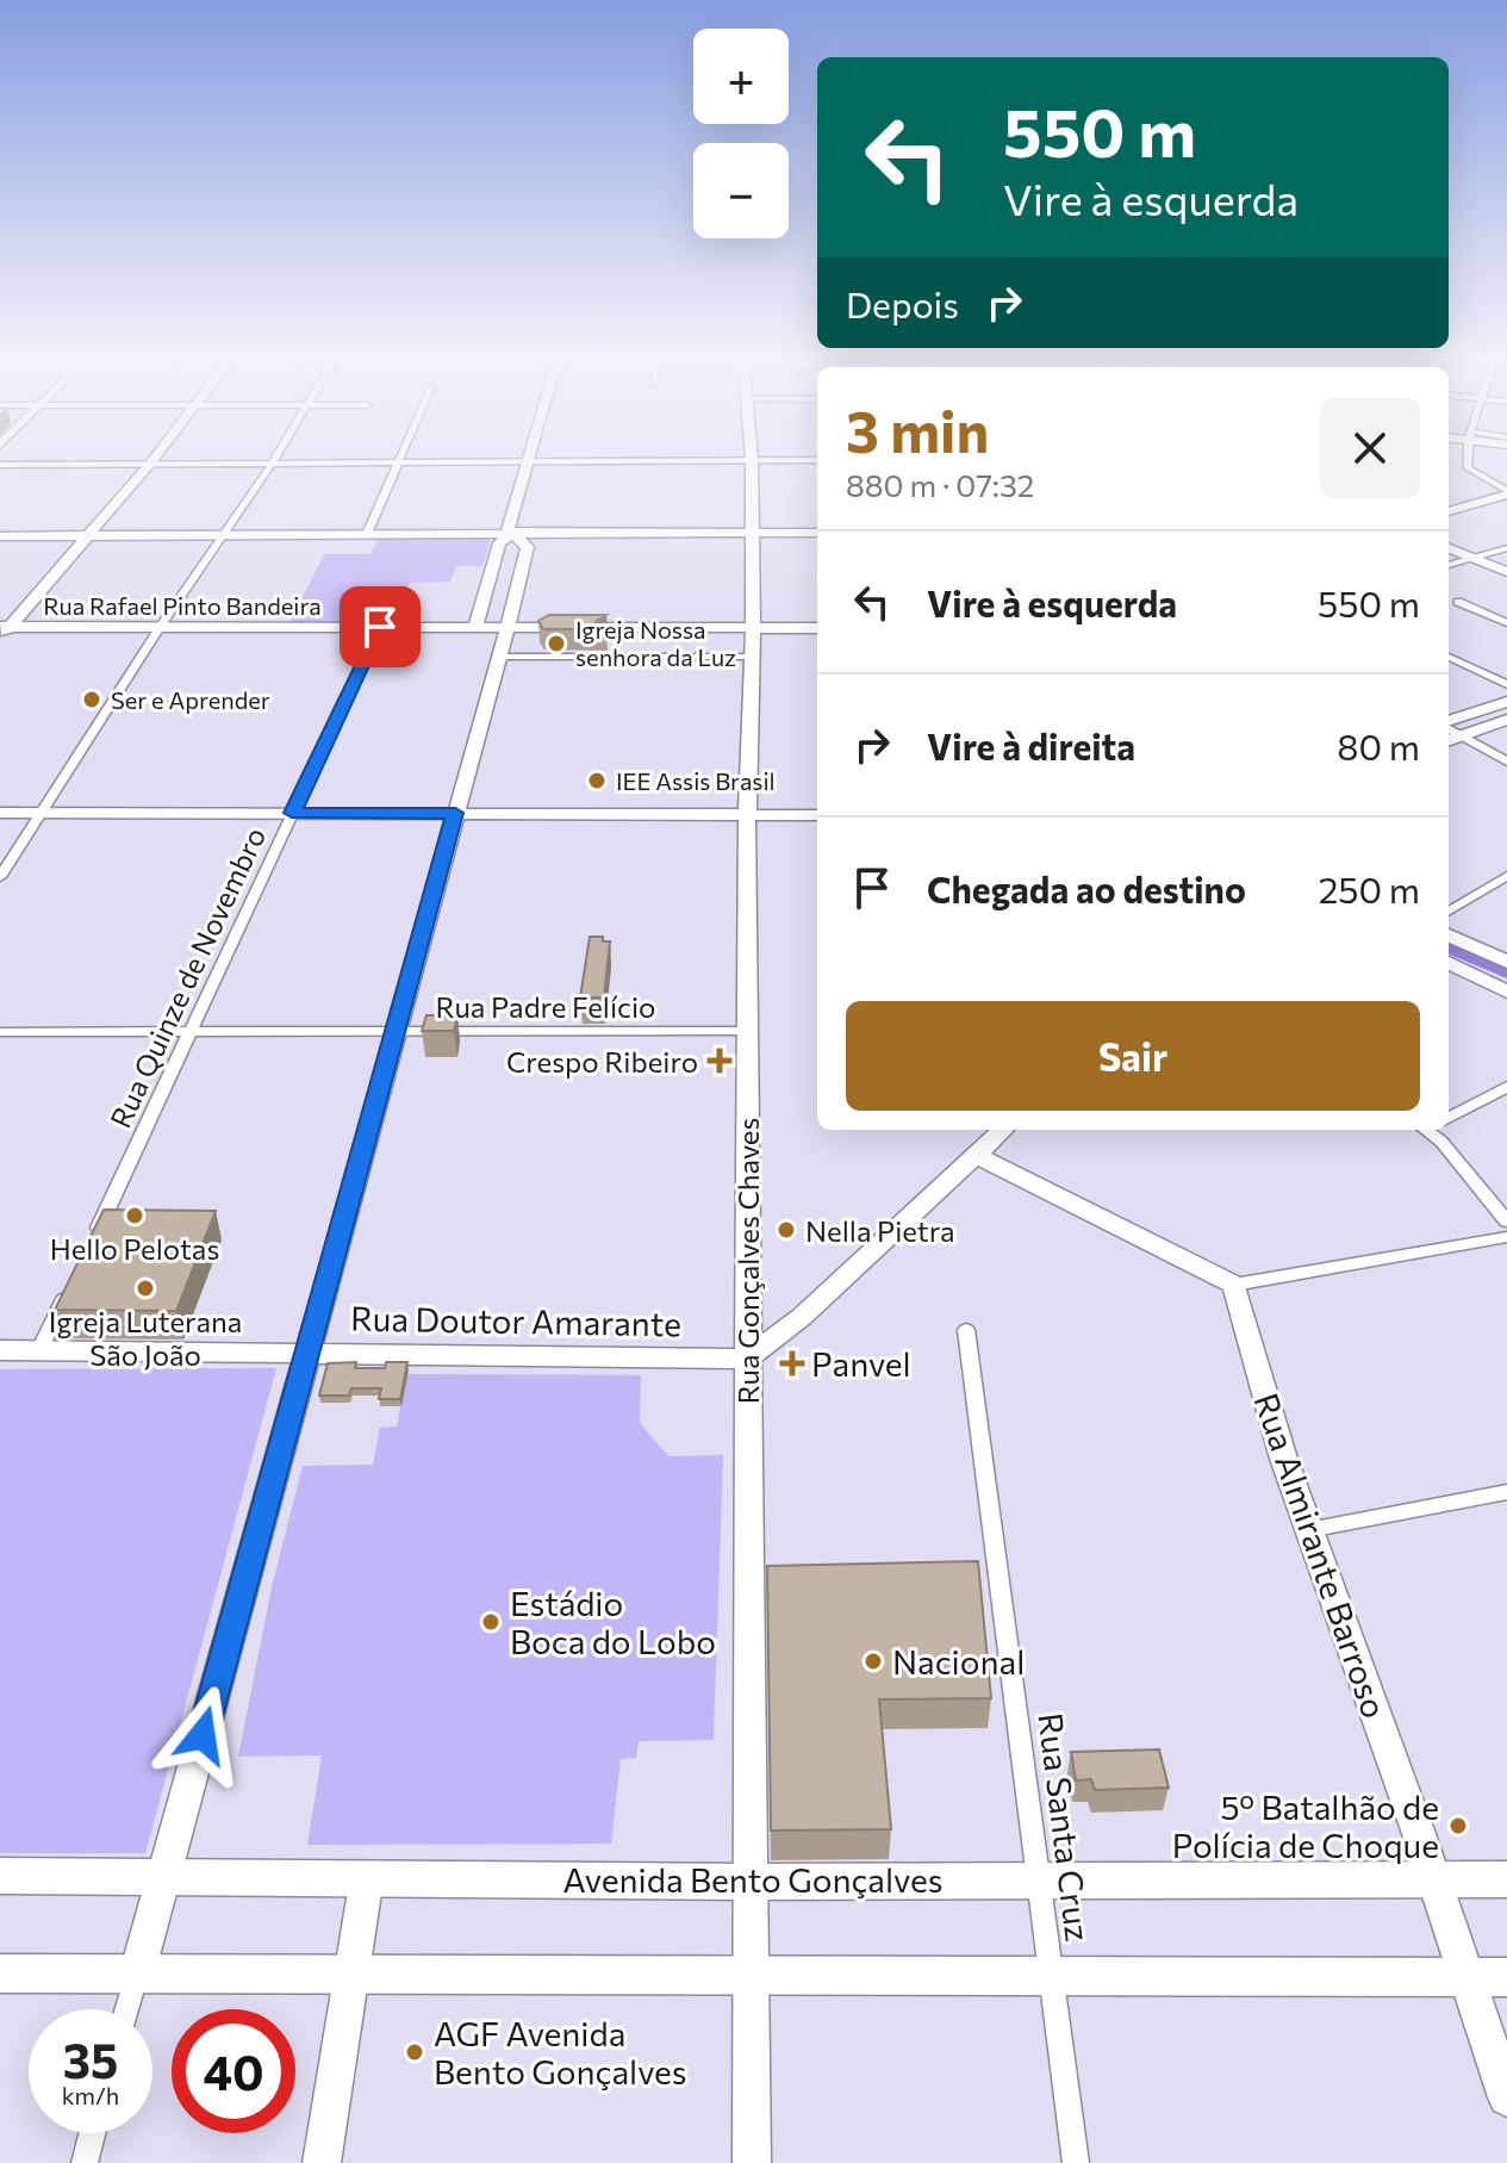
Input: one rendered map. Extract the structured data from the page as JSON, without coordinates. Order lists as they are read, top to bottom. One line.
{"streets":{"main road":["Avenida Bento Gonçalves"],"street":["Rua Rafael Pinto Bandeira","Rua Quinze de Novembro","Rua Padre Felício","Rua Gonçalves Chaves","Rua Doutor Amarante","Rua Almirante Barroso","Rua Santa Cruz"]},"crossings":[["Rua Rafael Pinto Bandeira","Rua Quinze de Novembro"],["Rua Rafael Pinto Bandeira","Rua Gonçalves Chaves"],["Rua Quinze de Novembro","Rua Padre Felício"],["Rua Padre Felício","Rua Gonçalves Chaves"],["Rua Gonçalves Chaves","Rua Doutor Amarante"],["Rua Gonçalves Chaves","Avenida Bento Gonçalves"],["Rua Almirante Barroso","Avenida Bento Gonçalves"],["Rua Santa Cruz","Avenida Bento Gonçalves"]],"places":{"other":["Igreja Nossa senhora da Luz","Ser e Aprender","IEE Assis Brasil","Hello Pelotas","Nella Pietra","Igreja Luterana São João","Estádio Boca do Lobo","Nacional","5º Batalhão de Polícia de Choque","AGF Avenida Bento Gonçalves"],"health":["Crespo Ribeiro","Panvel"]},"page":{"map_buttons":["+","−"],"turn":["550 m","Vire à esquerda"],"then":"Depois","heading":["3 min","880 m · 07:32"],"list":[{"name":"Vire à esquerda","value":"550 m"},{"name":"Vire à direita","value":"80 m"},{"name":"Chegada ao destino","value":"250 m"}],"buttons":"Sair","speed":"35 km/h","limit":"40"}}
